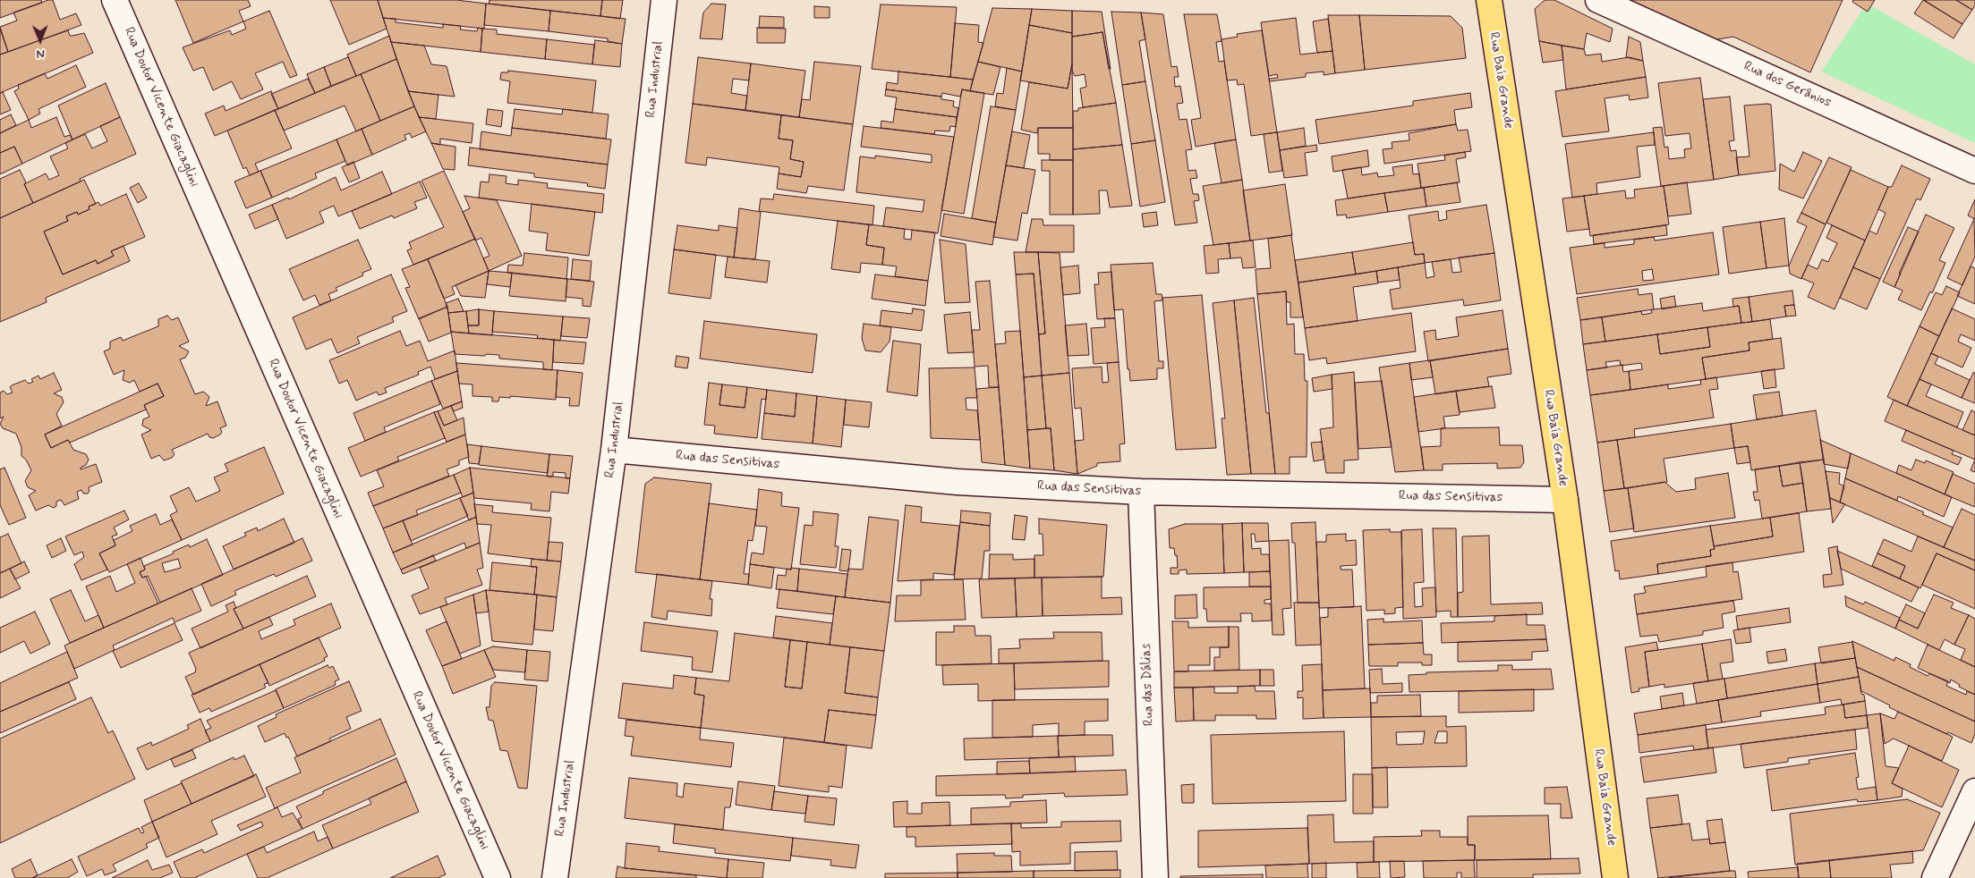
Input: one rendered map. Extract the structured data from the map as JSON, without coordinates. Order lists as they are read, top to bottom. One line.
{"streets":{"main road":["Rua Baía Grande"],"street":["Rua Industrial","Rua dos Gerânios","Rua Doutor Vicente Giacaglini","Rua das Sensitivas","Rua das Dálias"]},"crossings":[["Rua Industrial","Rua das Sensitivas"],["Rua Baía Grande","Rua das Sensitivas"],["Rua das Sensitivas","Rua das Dálias"]],"north":"bottom"}
